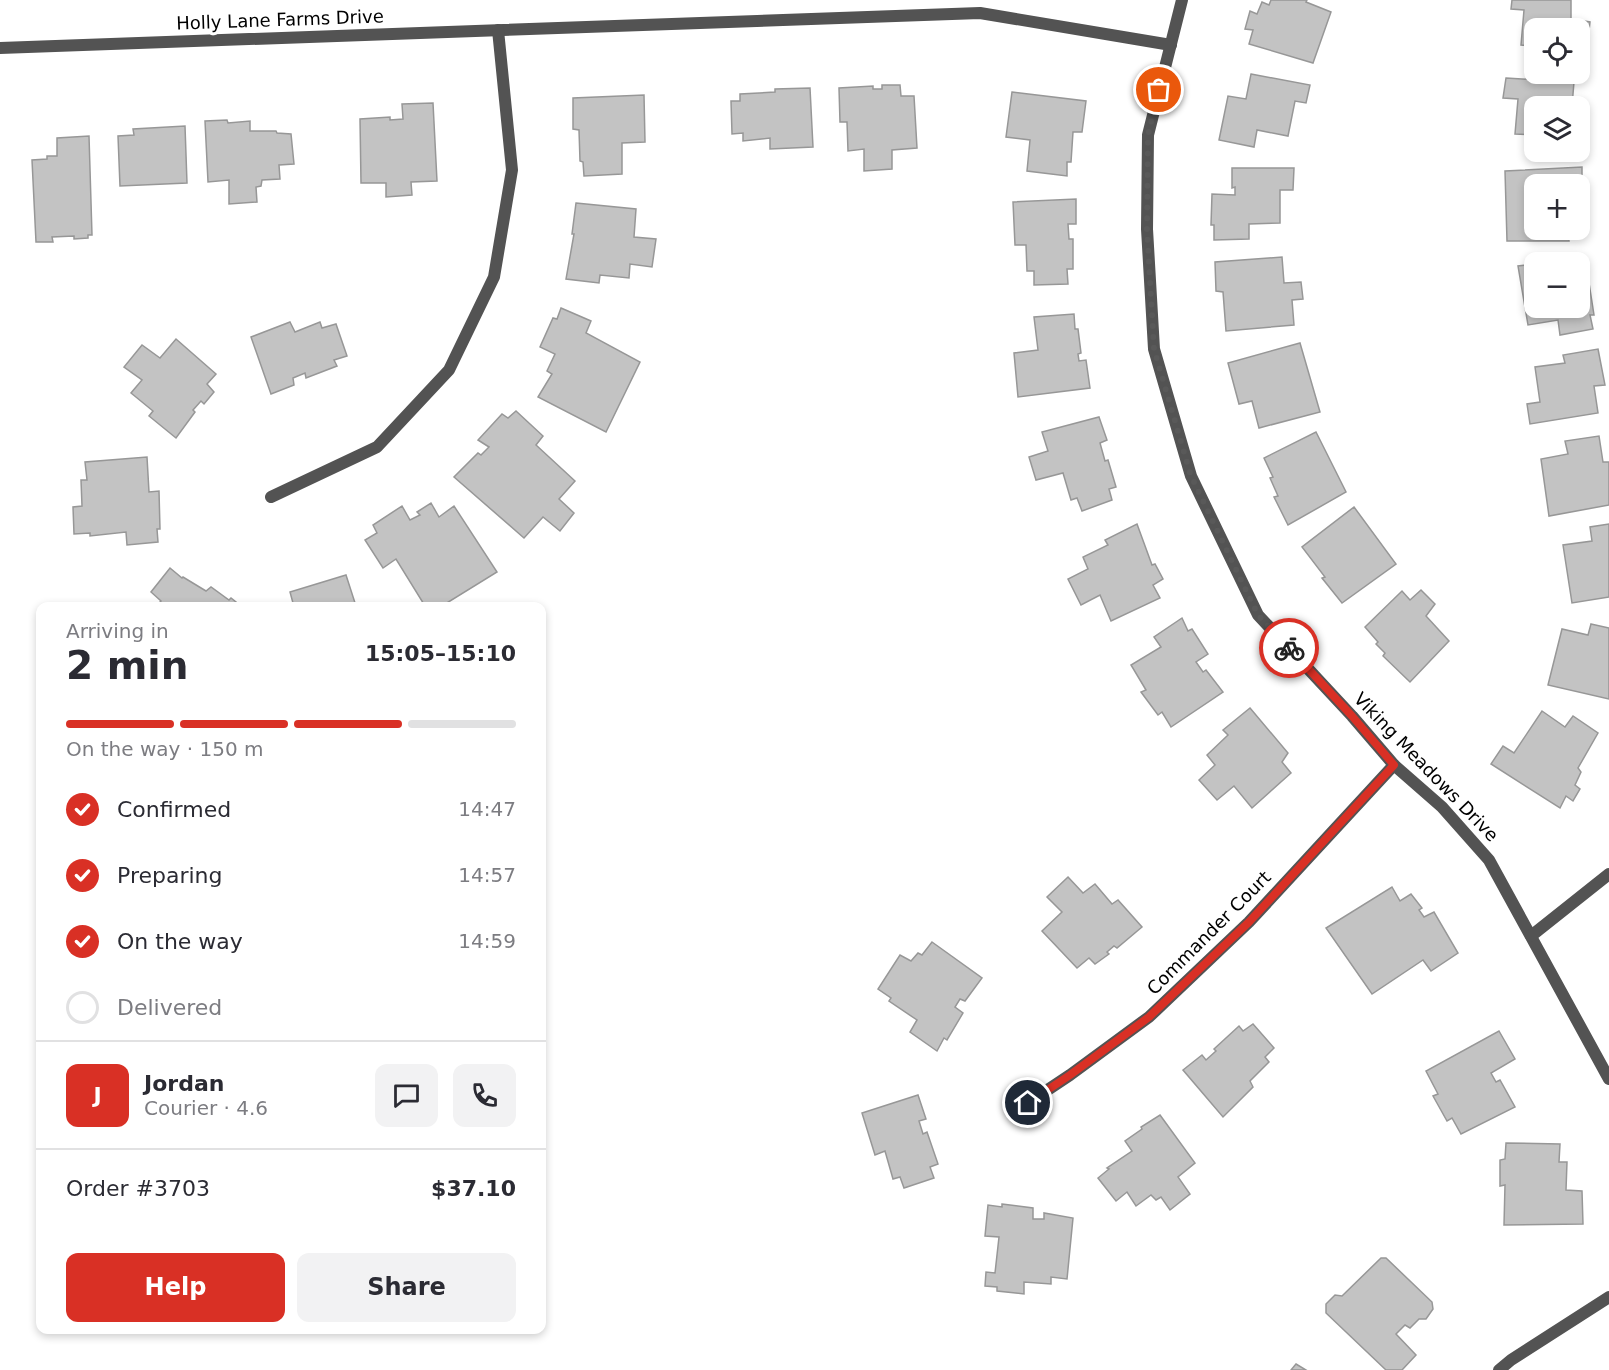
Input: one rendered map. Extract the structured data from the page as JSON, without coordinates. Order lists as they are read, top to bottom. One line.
{"streets":{"street":["Holly Lane Farms Drive","Viking Meadows Drive","Commander Court"]},"crossings":[["Holly Lane Farms Drive","Viking Meadows Drive"],["Viking Meadows Drive","Commander Court"]],"page":{"map_buttons":["+","−"],"heading":["2 min","Arriving in","15:05–15:10"],"panel":["Jordan","Courier · 4.6","Order #3703","$37.10"],"bar":"On the way · 150 m","list":[["Confirmed","14:47"],["Preparing","14:57"],["On the way","14:59"],"Delivered"],"round":"J","buttons":["Help","Share"]}}
